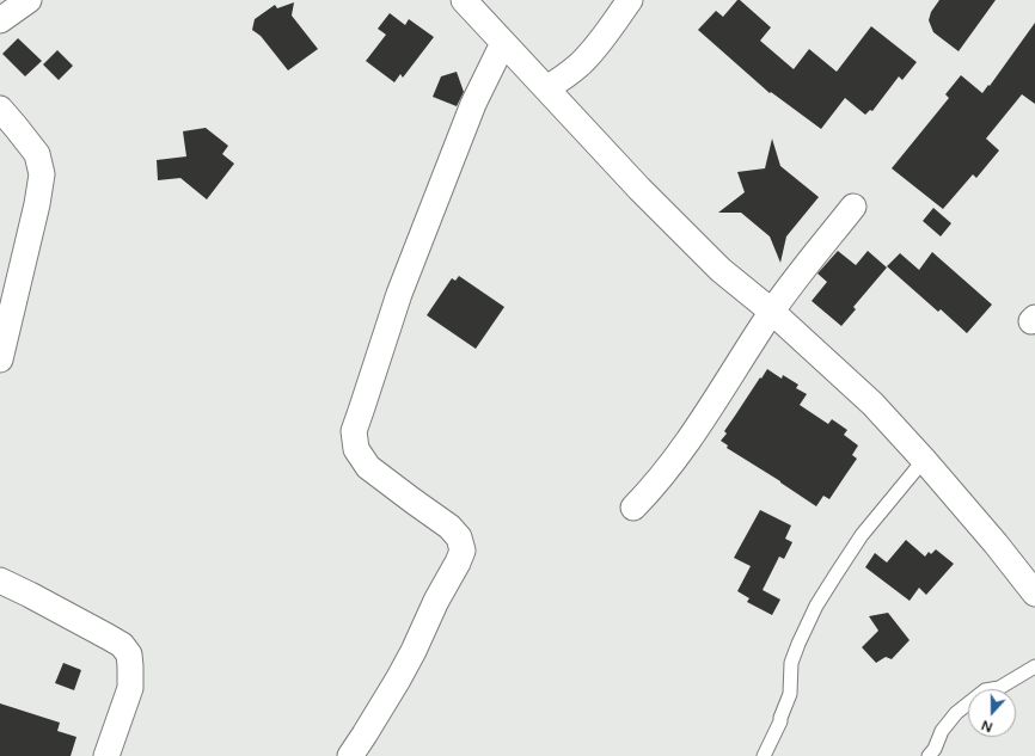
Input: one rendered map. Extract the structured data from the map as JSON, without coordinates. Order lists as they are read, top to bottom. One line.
{"north":"bottom"}
